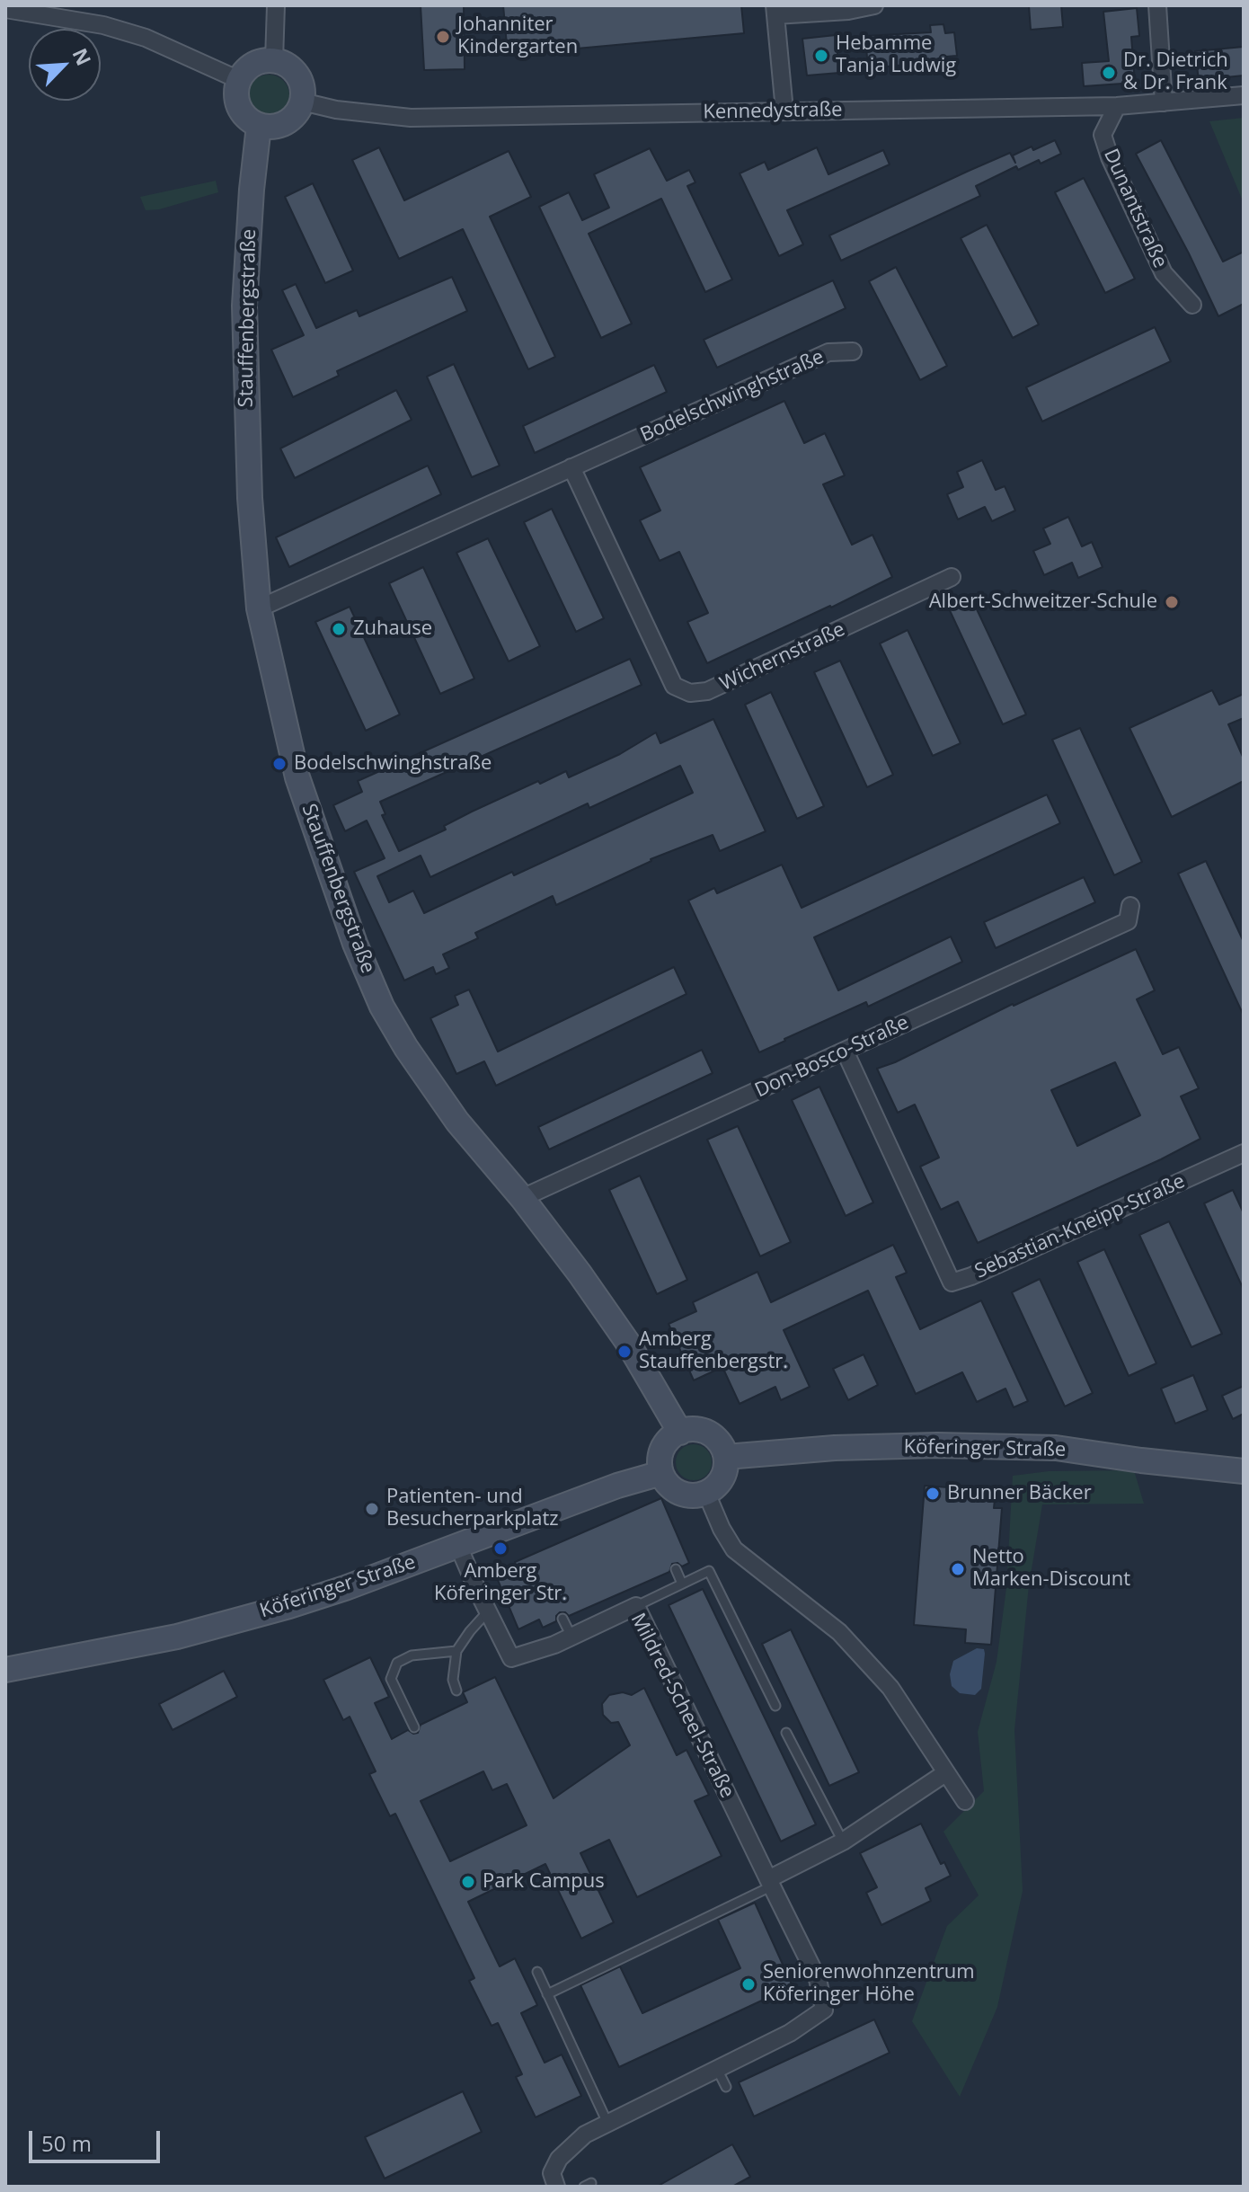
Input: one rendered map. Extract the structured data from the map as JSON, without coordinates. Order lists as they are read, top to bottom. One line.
{"streets":{"street":["Kennedystraße","Dunantstraße","Stauffenbergstraße","Bodelschwinghstraße","Wichernstraße","Don-Bosco-Straße","Sebastian-Kneipp-Straße","Köferinger Straße","Mildred-Scheel-Straße"]},"crossings":[["Kennedystraße","Dunantstraße"],["Kennedystraße","Stauffenbergstraße"],["Stauffenbergstraße","Bodelschwinghstraße"],["Stauffenbergstraße","Don-Bosco-Straße"],["Stauffenbergstraße","Köferinger Straße"],["Bodelschwinghstraße","Wichernstraße"],["Don-Bosco-Straße","Sebastian-Kneipp-Straße"],["Köferinger Straße","Mildred-Scheel-Straße"]],"places":["Johanniter Kindergarten","Hebamme Tanja Ludwig","Dr. Dietrich & Dr. Frank","Albert-Schweitzer-Schule","Zuhause","Bodelschwinghstraße","Amberg Stauffenbergstr.","Brunner Bäcker","Patienten- und Besucherparkplatz","Amberg Köferinger Str.","Netto Marken-Discount","Park Campus","Seniorenwohnzentrum Köferinger Höhe"],"scale_bar":"50 m","north":"top right"}
